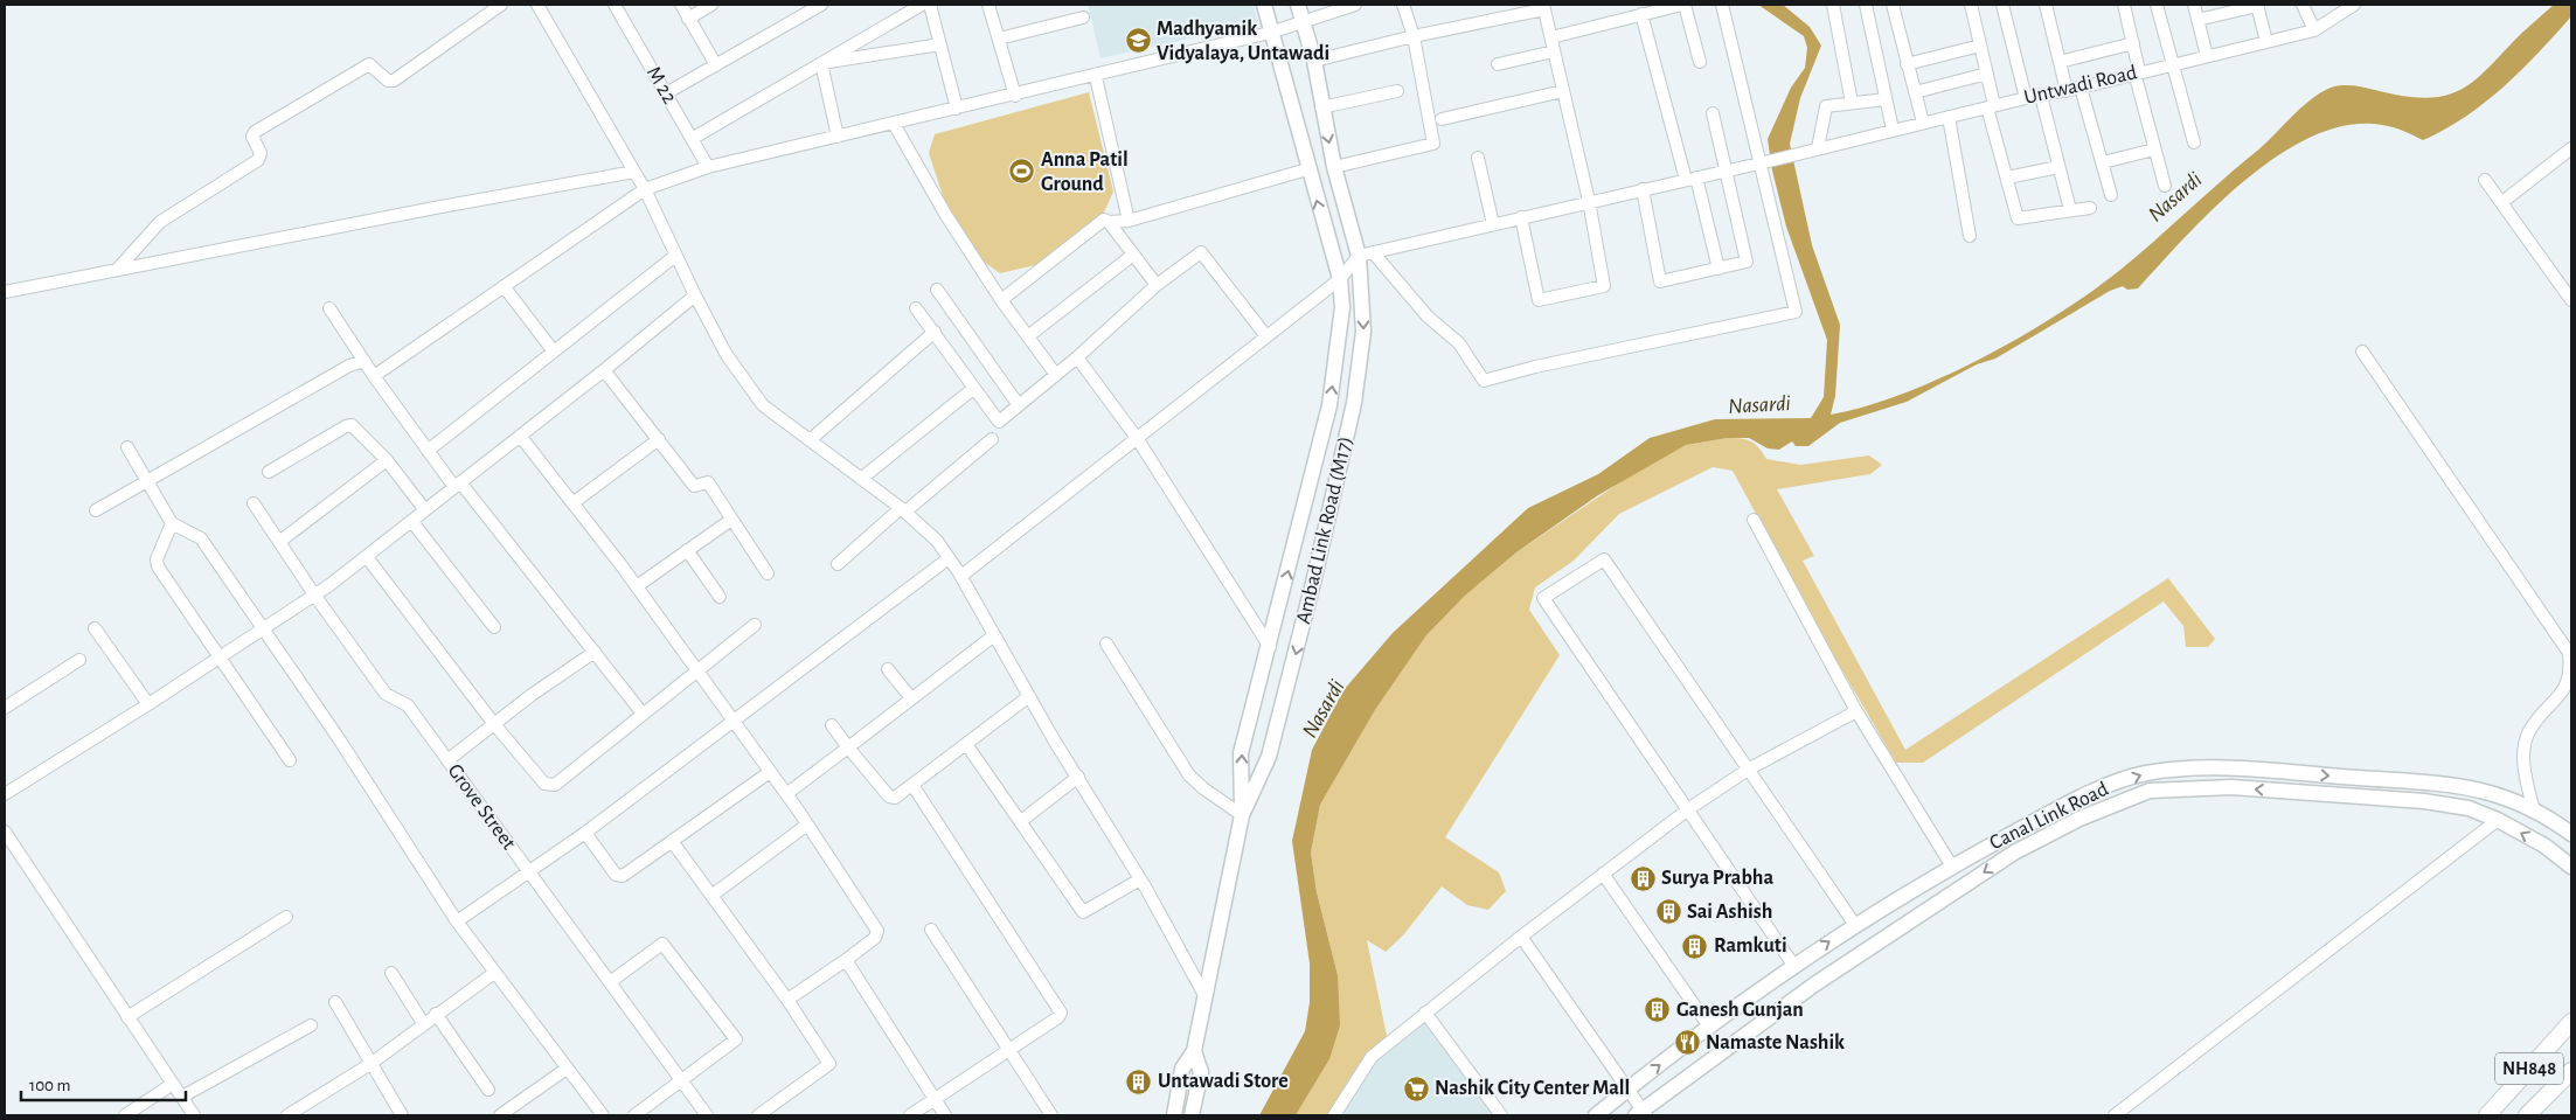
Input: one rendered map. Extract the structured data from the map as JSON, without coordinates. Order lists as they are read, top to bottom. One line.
{"streets":{"highway":["NH848"],"main road":["Ambad Link Road (M17)","Canal Link Road"],"street":["M 22","Untwadi Road","Grove Street"]},"crossings":[["Untwadi Road","Ambad Link Road (M17)"]],"water":["Nasardi"],"places":{"school or university":["Madhyamik Vidyalaya, Untawadi"],"sports":["Anna Patil Ground"],"building":["Surya Prabha","Sai Ashish","Ramkuti","Ganesh Gunjan","Untawadi Store"],"restaurant":["Namaste Nashik"],"supermarket":["Nashik City Center Mall"]},"scale_bar":"100 m"}
